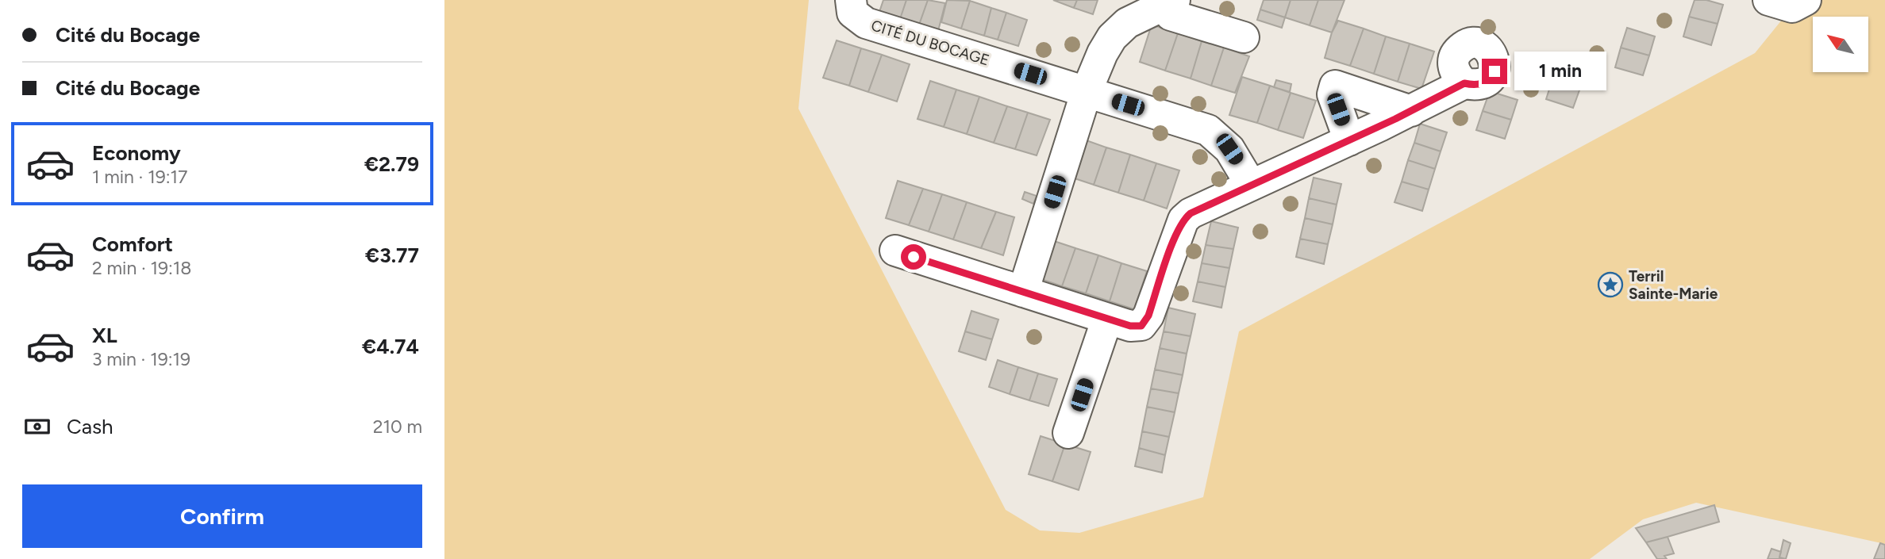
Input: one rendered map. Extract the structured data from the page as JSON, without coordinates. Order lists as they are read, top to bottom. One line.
{"streets":{"street":["CITÉ DU BOCAGE"]},"places":{"place":["Terril Sainte-Marie"]},"north":"top left","page":{"banner":["Cité du Bocage","Cité du Bocage"],"bubble":"1 min","list":[{"name":"Economy","note":"1 min · 19:17","value":"€2.79"},{"name":"Comfort","note":"2 min · 19:18","value":"€3.77"},{"name":"XL","note":"3 min · 19:19","value":"€4.74"}],"pay":["Cash","210 m"],"buttons":"Confirm"}}
